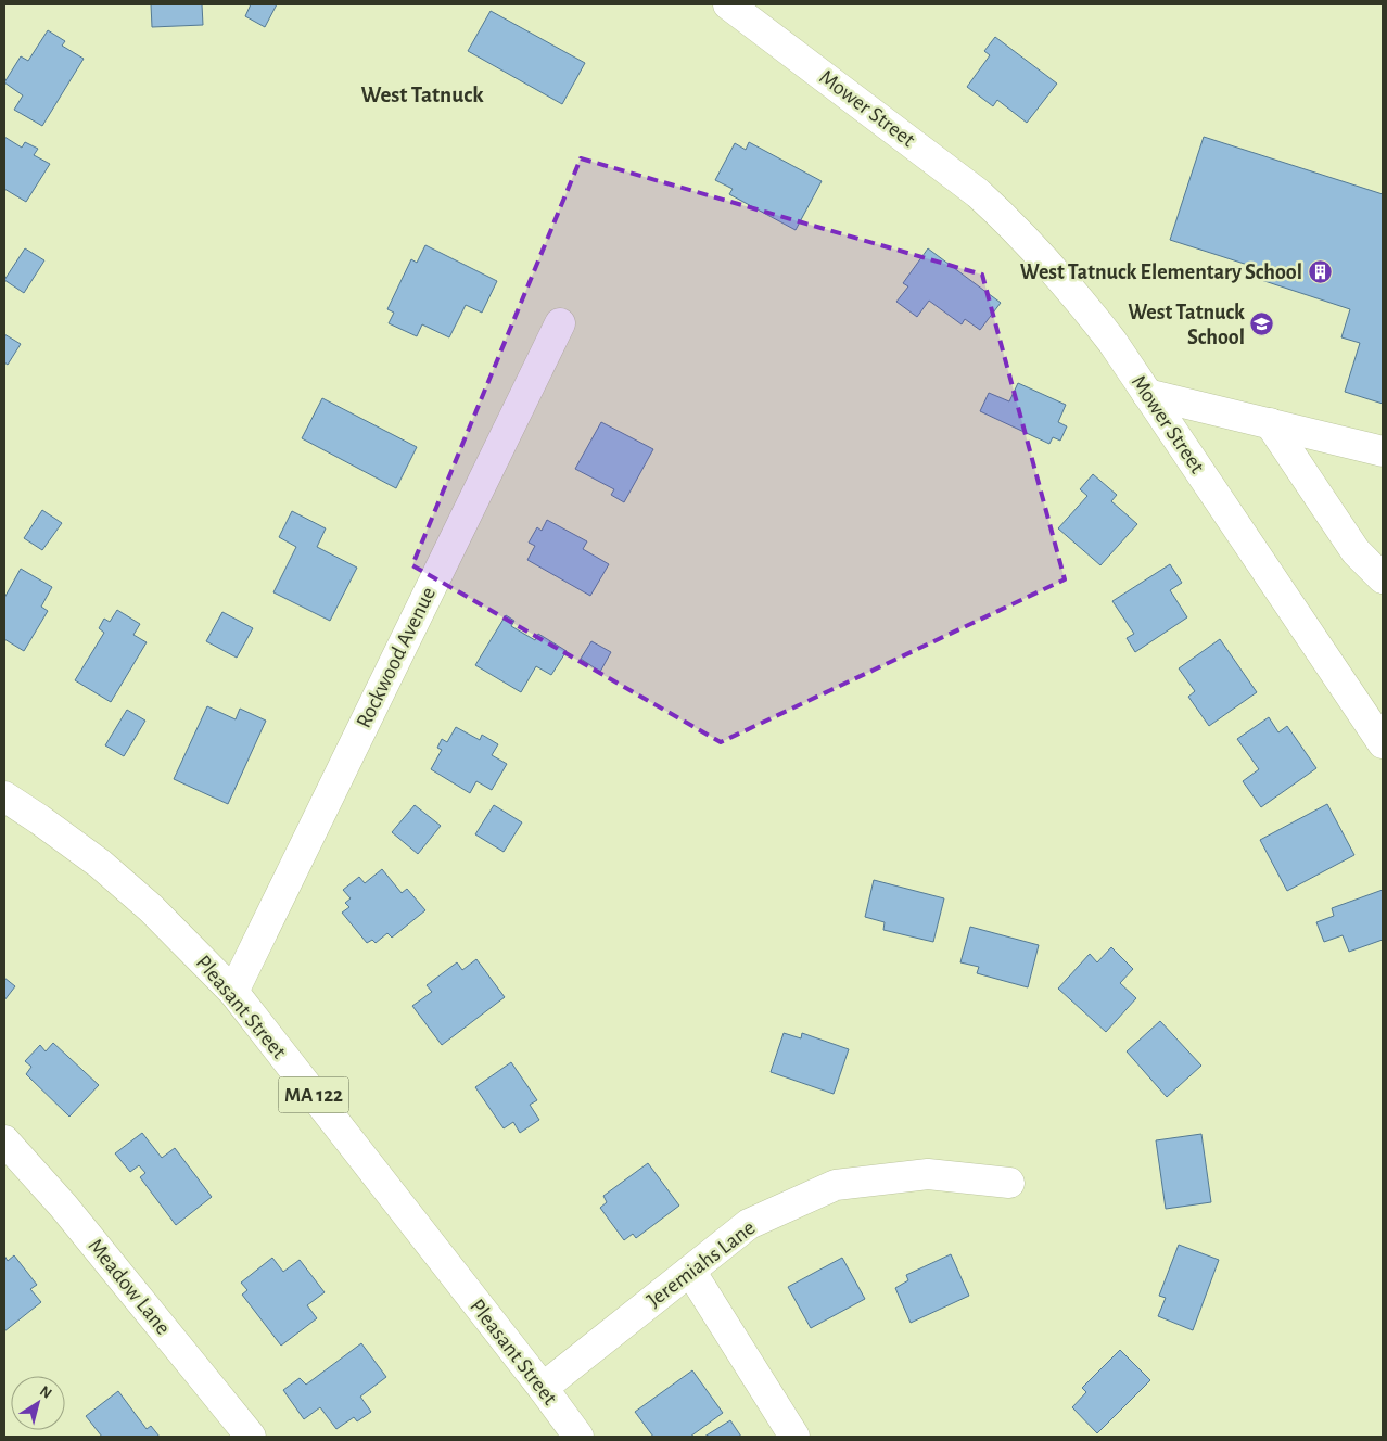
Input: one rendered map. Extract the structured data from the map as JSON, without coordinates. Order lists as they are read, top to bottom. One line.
{"streets":{"street":["Mower Street","Rockwood Avenue","Pleasant Street","MA 122","Jeremiahs Lane","Meadow Lane"]},"crossings":[["Rockwood Avenue","Pleasant Street"],["Pleasant Street","Jeremiahs Lane"]],"districts":["West Tatnuck"],"places":{"building":["West Tatnuck Elementary School"],"school or university":["West Tatnuck School"]},"north":"top right"}
